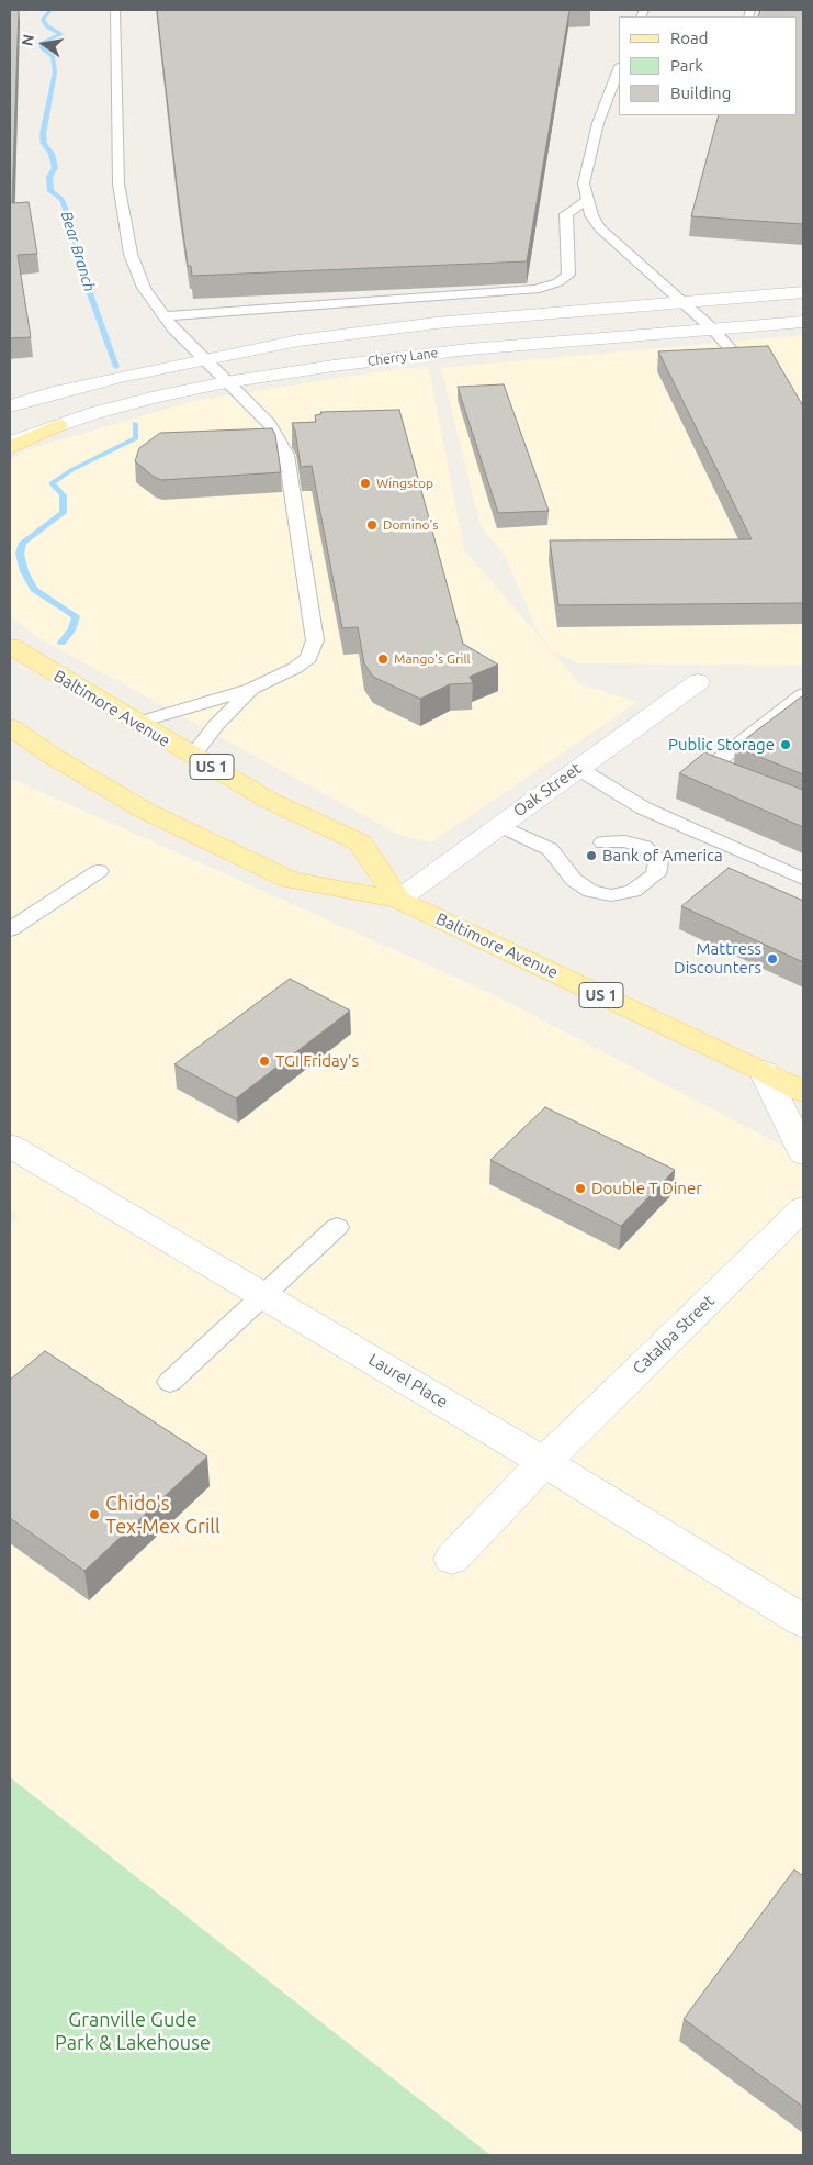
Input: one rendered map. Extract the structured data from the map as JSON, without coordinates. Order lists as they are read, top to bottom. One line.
{"streets":{"main road":["Cherry Lane","Baltimore Avenue","US 1","Oak Street","Catalpa Street","Laurel Place"]},"crossings":[["Baltimore Avenue","Oak Street"],["Catalpa Street","Laurel Place"]],"water":["Bear Branch"],"parks":["Granville Gude Park & Lakehouse"],"places":["Wingstop","Domino's","Mango's Grill","Public Storage","Bank of America","Mattress Discounters","TGI Friday's","Double T Diner","Chido's Tex-Mex Grill"],"legend":["Road","Park","Building"],"north":"left"}
